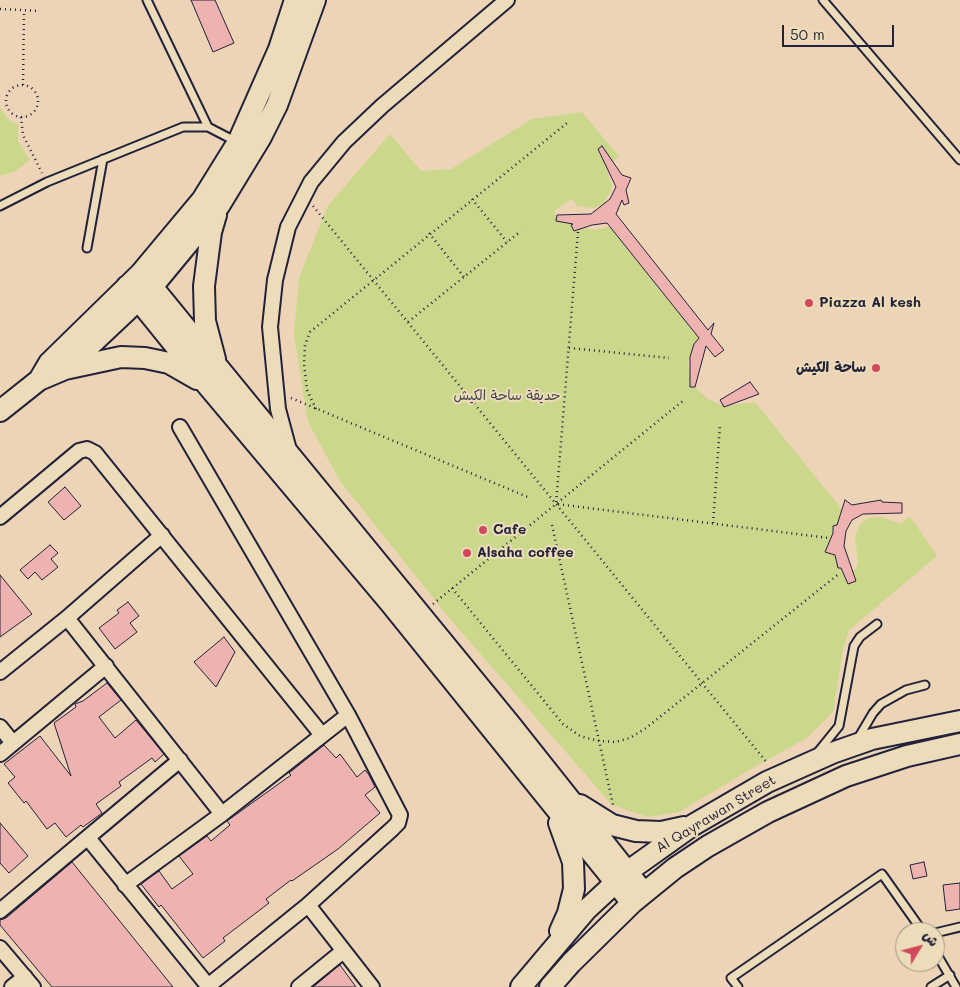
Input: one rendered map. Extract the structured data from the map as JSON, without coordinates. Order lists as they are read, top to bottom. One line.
{"streets":{"main road":["Al Qayrawan Street"]},"parks":["حديقة ساحة الكيش"],"places":["Piazza Al kesh","ساحة الكيش","Cafe","Alsaha coffee"],"scale_bar":"50 m","north":"top right"}
